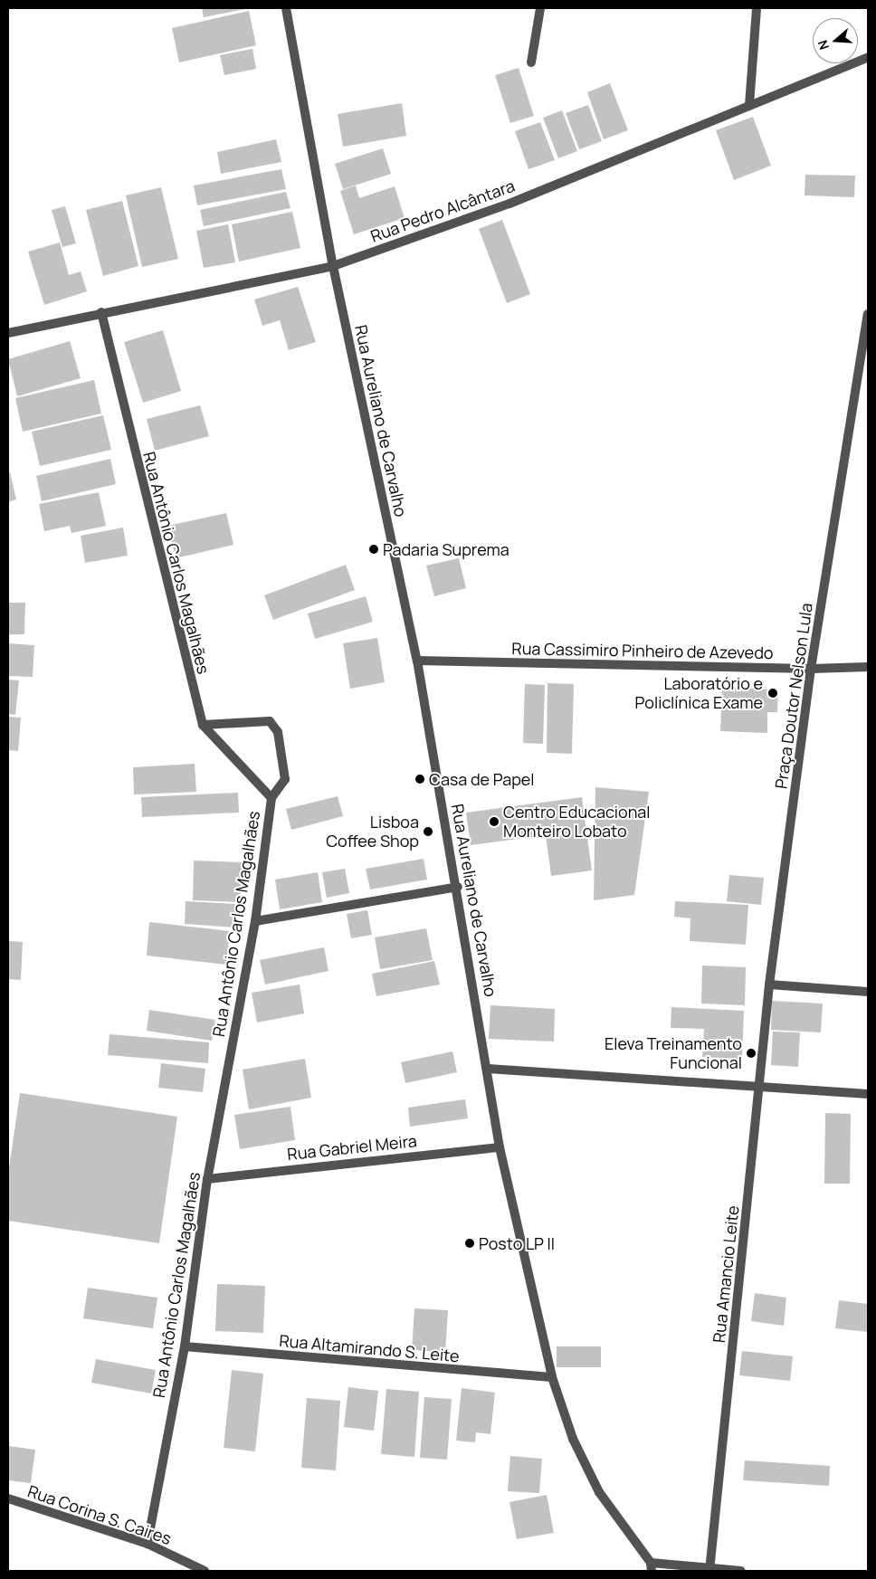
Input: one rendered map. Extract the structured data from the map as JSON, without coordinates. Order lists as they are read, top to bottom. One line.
{"streets":{"street":["Rua Pedro Alcântara","Rua Aureliano de Carvalho","Rua Antônio Carlos Magalhães","Rua Cassimiro Pinheiro de Azevedo","Praça Doutor Nelson Lula","Rua Gabriel Meira","Rua Amancio Leite","Rua Altamirando S. Leite","Rua Corina S. Caires"]},"crossings":[["Rua Pedro Alcântara","Rua Aureliano de Carvalho"],["Rua Pedro Alcântara","Rua Antônio Carlos Magalhães"],["Rua Aureliano de Carvalho","Rua Cassimiro Pinheiro de Azevedo"],["Rua Aureliano de Carvalho","Rua Gabriel Meira"],["Rua Aureliano de Carvalho","Rua Altamirando S. Leite"],["Rua Antônio Carlos Magalhães","Rua Gabriel Meira"],["Rua Antônio Carlos Magalhães","Rua Altamirando S. Leite"],["Rua Antônio Carlos Magalhães","Rua Corina S. Caires"],["Rua Cassimiro Pinheiro de Azevedo","Praça Doutor Nelson Lula"],["Praça Doutor Nelson Lula","Rua Amancio Leite"]],"places":["Padaria Suprema","Laboratório e Policlínica Exame","Casa de Papel","Centro Educacional Monteiro Lobato","Lisboa Coffee Shop","Eleva Treinamento Funcional","Posto LP II"],"north":"left"}
